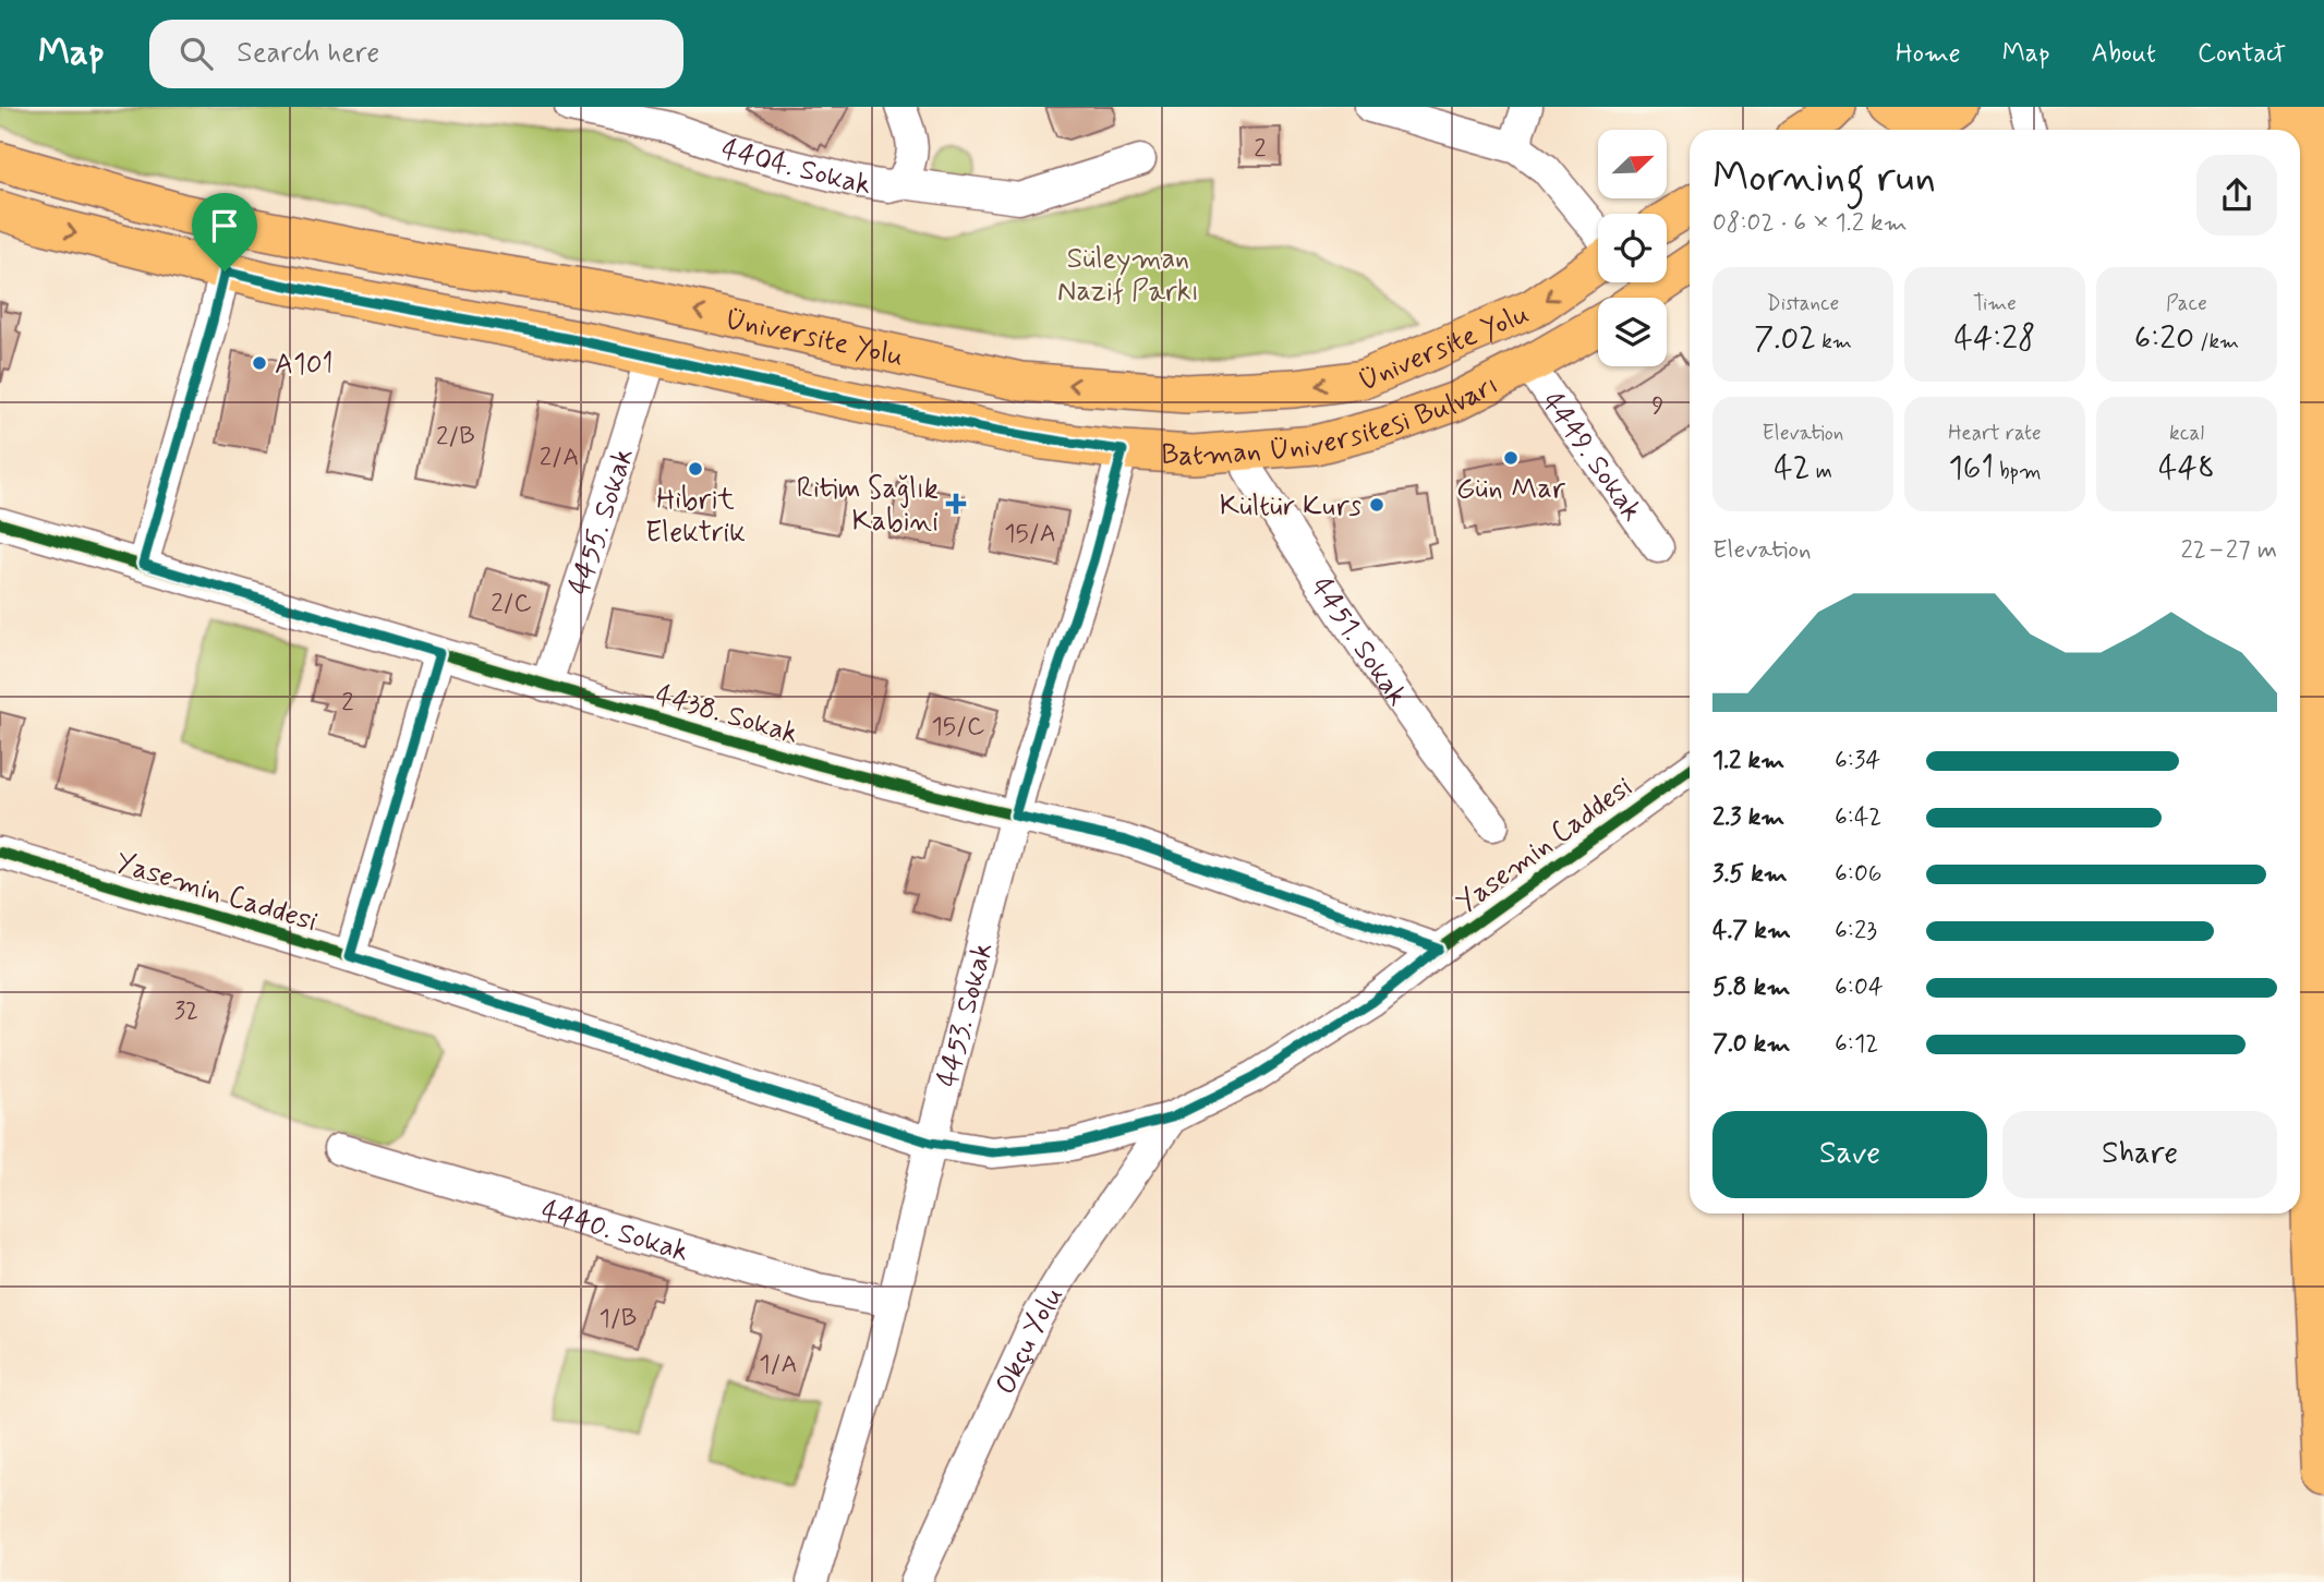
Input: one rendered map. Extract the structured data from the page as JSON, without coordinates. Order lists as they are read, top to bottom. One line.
{"streets":{"main road":["Üniversite Yolu","Batman Üniversitesi Bulvarı"],"street":["4404. Sokak","4449. Sokak","4455. Sokak","4451. Sokak","4438. Sokak","Yasemin Caddesi","4453. Sokak","4440. Sokak","Okçu Yolu"]},"crossings":[["Batman Üniversitesi Bulvarı","4449. Sokak"],["Batman Üniversitesi Bulvarı","4455. Sokak"],["Batman Üniversitesi Bulvarı","4451. Sokak"],["Batman Üniversitesi Bulvarı","4453. Sokak"],["4455. Sokak","4438. Sokak"],["4438. Sokak","Yasemin Caddesi"],["4438. Sokak","4453. Sokak"],["Yasemin Caddesi","4453. Sokak"],["Yasemin Caddesi","Okçu Yolu"],["4453. Sokak","4440. Sokak"]],"one_way":["Üniversite Yolu"],"parks":["Süleyman Nazif Parkı"],"places":{"other":["A101","Gün Mar","Hibrit Elektrik","Kültür Kurs"],"health":["Ritim Sağlık Kabini"]},"house_numbers":["2","9","2/B","2/A","15/A","2/C","2","15/C","32","1/B","1/A"],"north":"top right","page":{"header":"Map","search":"Search here","nav":["Home","Map","About","Contact"],"heading":["Morning run","08:02 · 6 × 1.2 km"],"stats":[["Distance","7.02 km"],["Time","44:28"],["Pace","6:20 /km"],["Elevation","42 m"],["Heart rate","161 bpm"],["kcal","448"]],"chart":["Elevation","22–27 m"],"list":[{"name":"1.2 km","note":"6:34"},{"name":"2.3 km","note":"6:42"},{"name":"3.5 km","note":"6:06"},{"name":"4.7 km","note":"6:23"},{"name":"5.8 km","note":"6:04"},{"name":"7.0 km","note":"6:12"}],"buttons":["Save","Share"]}}
